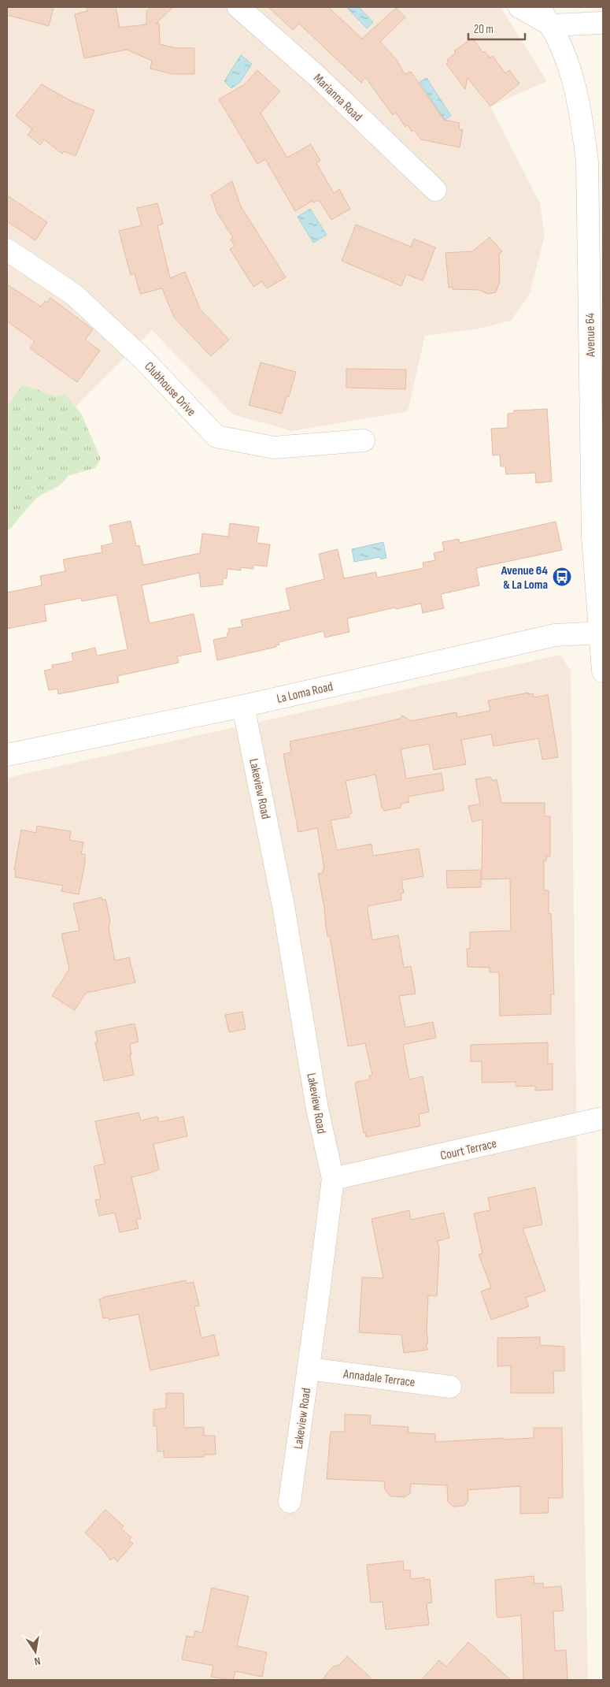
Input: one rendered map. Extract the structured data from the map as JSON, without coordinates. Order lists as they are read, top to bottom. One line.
{"streets":{"street":["Marianna Road","Avenue 64","Clubhouse Drive","La Loma Road","Lakeview Road","Court Terrace","Annadale Terrace"]},"crossings":[["Avenue 64","La Loma Road"],["La Loma Road","Lakeview Road"],["Lakeview Road","Court Terrace"],["Lakeview Road","Annadale Terrace"]],"places":{"bus stop":["Avenue 64 & La Loma"]},"scale_bar":"20 m","north":"bottom"}
